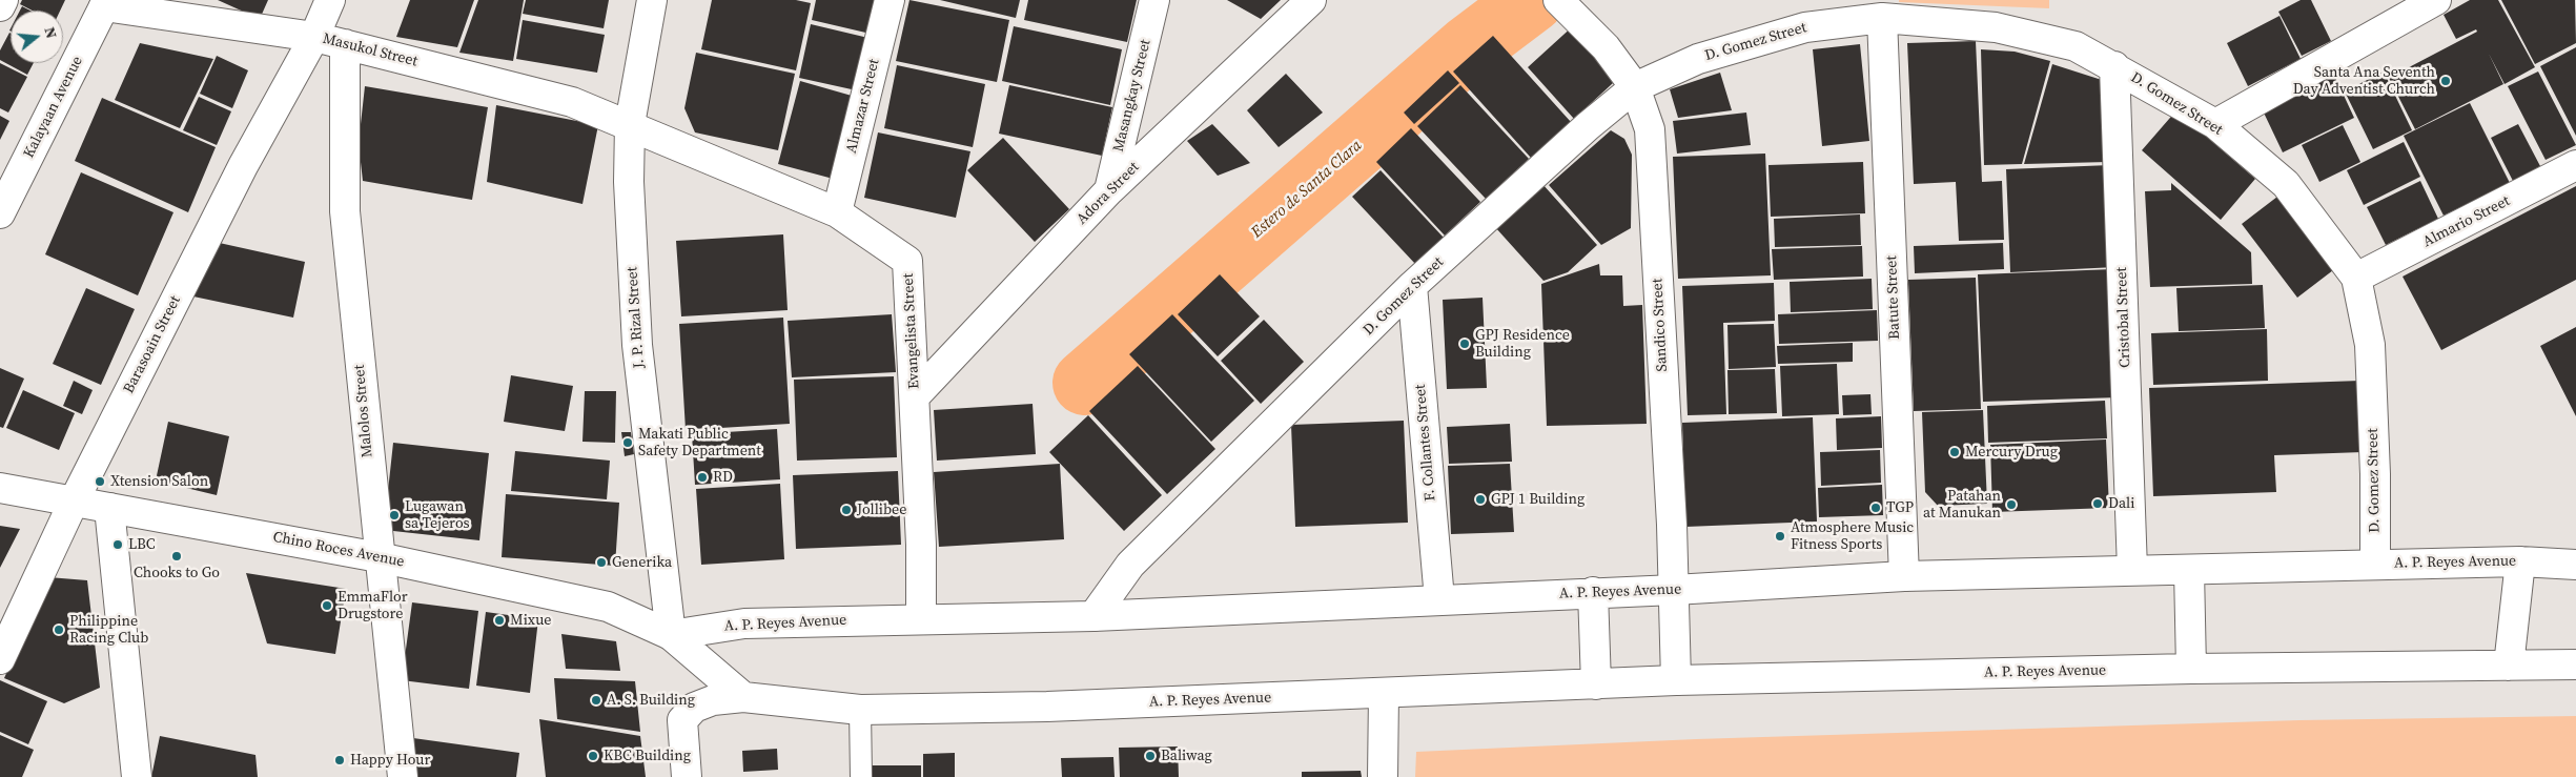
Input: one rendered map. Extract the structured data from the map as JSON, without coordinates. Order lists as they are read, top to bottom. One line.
{"streets":{"street":["D. Gomez Street","Masukol Street","Masangkay Street","Almazar Street","Kalayaan Avenue","Adora Street","Almario Street","Batute Street","J. P. Rizal Street","Cristobal Street","Sandico Street","Evangelista Street","Barasoain Street","Malolos Street","F. Collantes Street","Chino Roces Avenue","A. P. Reyes Avenue"]},"crossings":[["D. Gomez Street","Almario Street"],["D. Gomez Street","Batute Street"],["D. Gomez Street","Cristobal Street"],["D. Gomez Street","Sandico Street"],["D. Gomez Street","F. Collantes Street"],["D. Gomez Street","A. P. Reyes Avenue"],["Masukol Street","Kalayaan Avenue"],["Masukol Street","J. P. Rizal Street"],["Masukol Street","Evangelista Street"],["Masukol Street","Barasoain Street"],["Masukol Street","Malolos Street"],["Masangkay Street","Adora Street"],["Almazar Street","Evangelista Street"],["Adora Street","Evangelista Street"],["Batute Street","A. P. Reyes Avenue"],["J. P. Rizal Street","Evangelista Street"],["J. P. Rizal Street","Chino Roces Avenue"],["J. P. Rizal Street","A. P. Reyes Avenue"],["Cristobal Street","A. P. Reyes Avenue"],["Sandico Street","A. P. Reyes Avenue"],["Evangelista Street","A. P. Reyes Avenue"],["Barasoain Street","Chino Roces Avenue"],["Malolos Street","Chino Roces Avenue"],["F. Collantes Street","A. P. Reyes Avenue"],["Chino Roces Avenue","A. P. Reyes Avenue"]],"water":["Estero de Santa Clara"],"places":["Santa Ana Seventh Day Adventist Church","GPJ Residence Building","Makati Public Safety Department","Mercury Drug","RD","Xtension Salon","GPJ 1 Building","Dali","Patahan at Manukan","TGP","Jollibee","Lugawan sa Tejeros","Atmosphere Music Fitness Sports","LBC","Chooks to Go","Generika","EmmaFlor Drugstore","Mixue","Philippine Racing Club","A. S. Building","KBC Building","Baliwag","Happy Hour"],"north":"right"}
